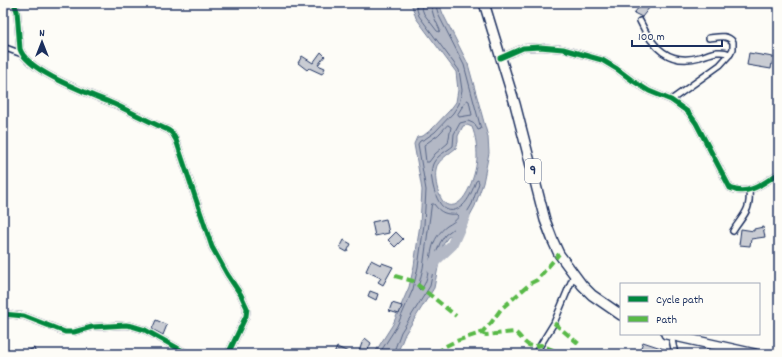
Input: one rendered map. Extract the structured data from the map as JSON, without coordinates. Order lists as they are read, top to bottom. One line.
{"streets":{"highway":["9"]},"legend":["Cycle path","Path"],"scale_bar":"100 m","north":"top"}
